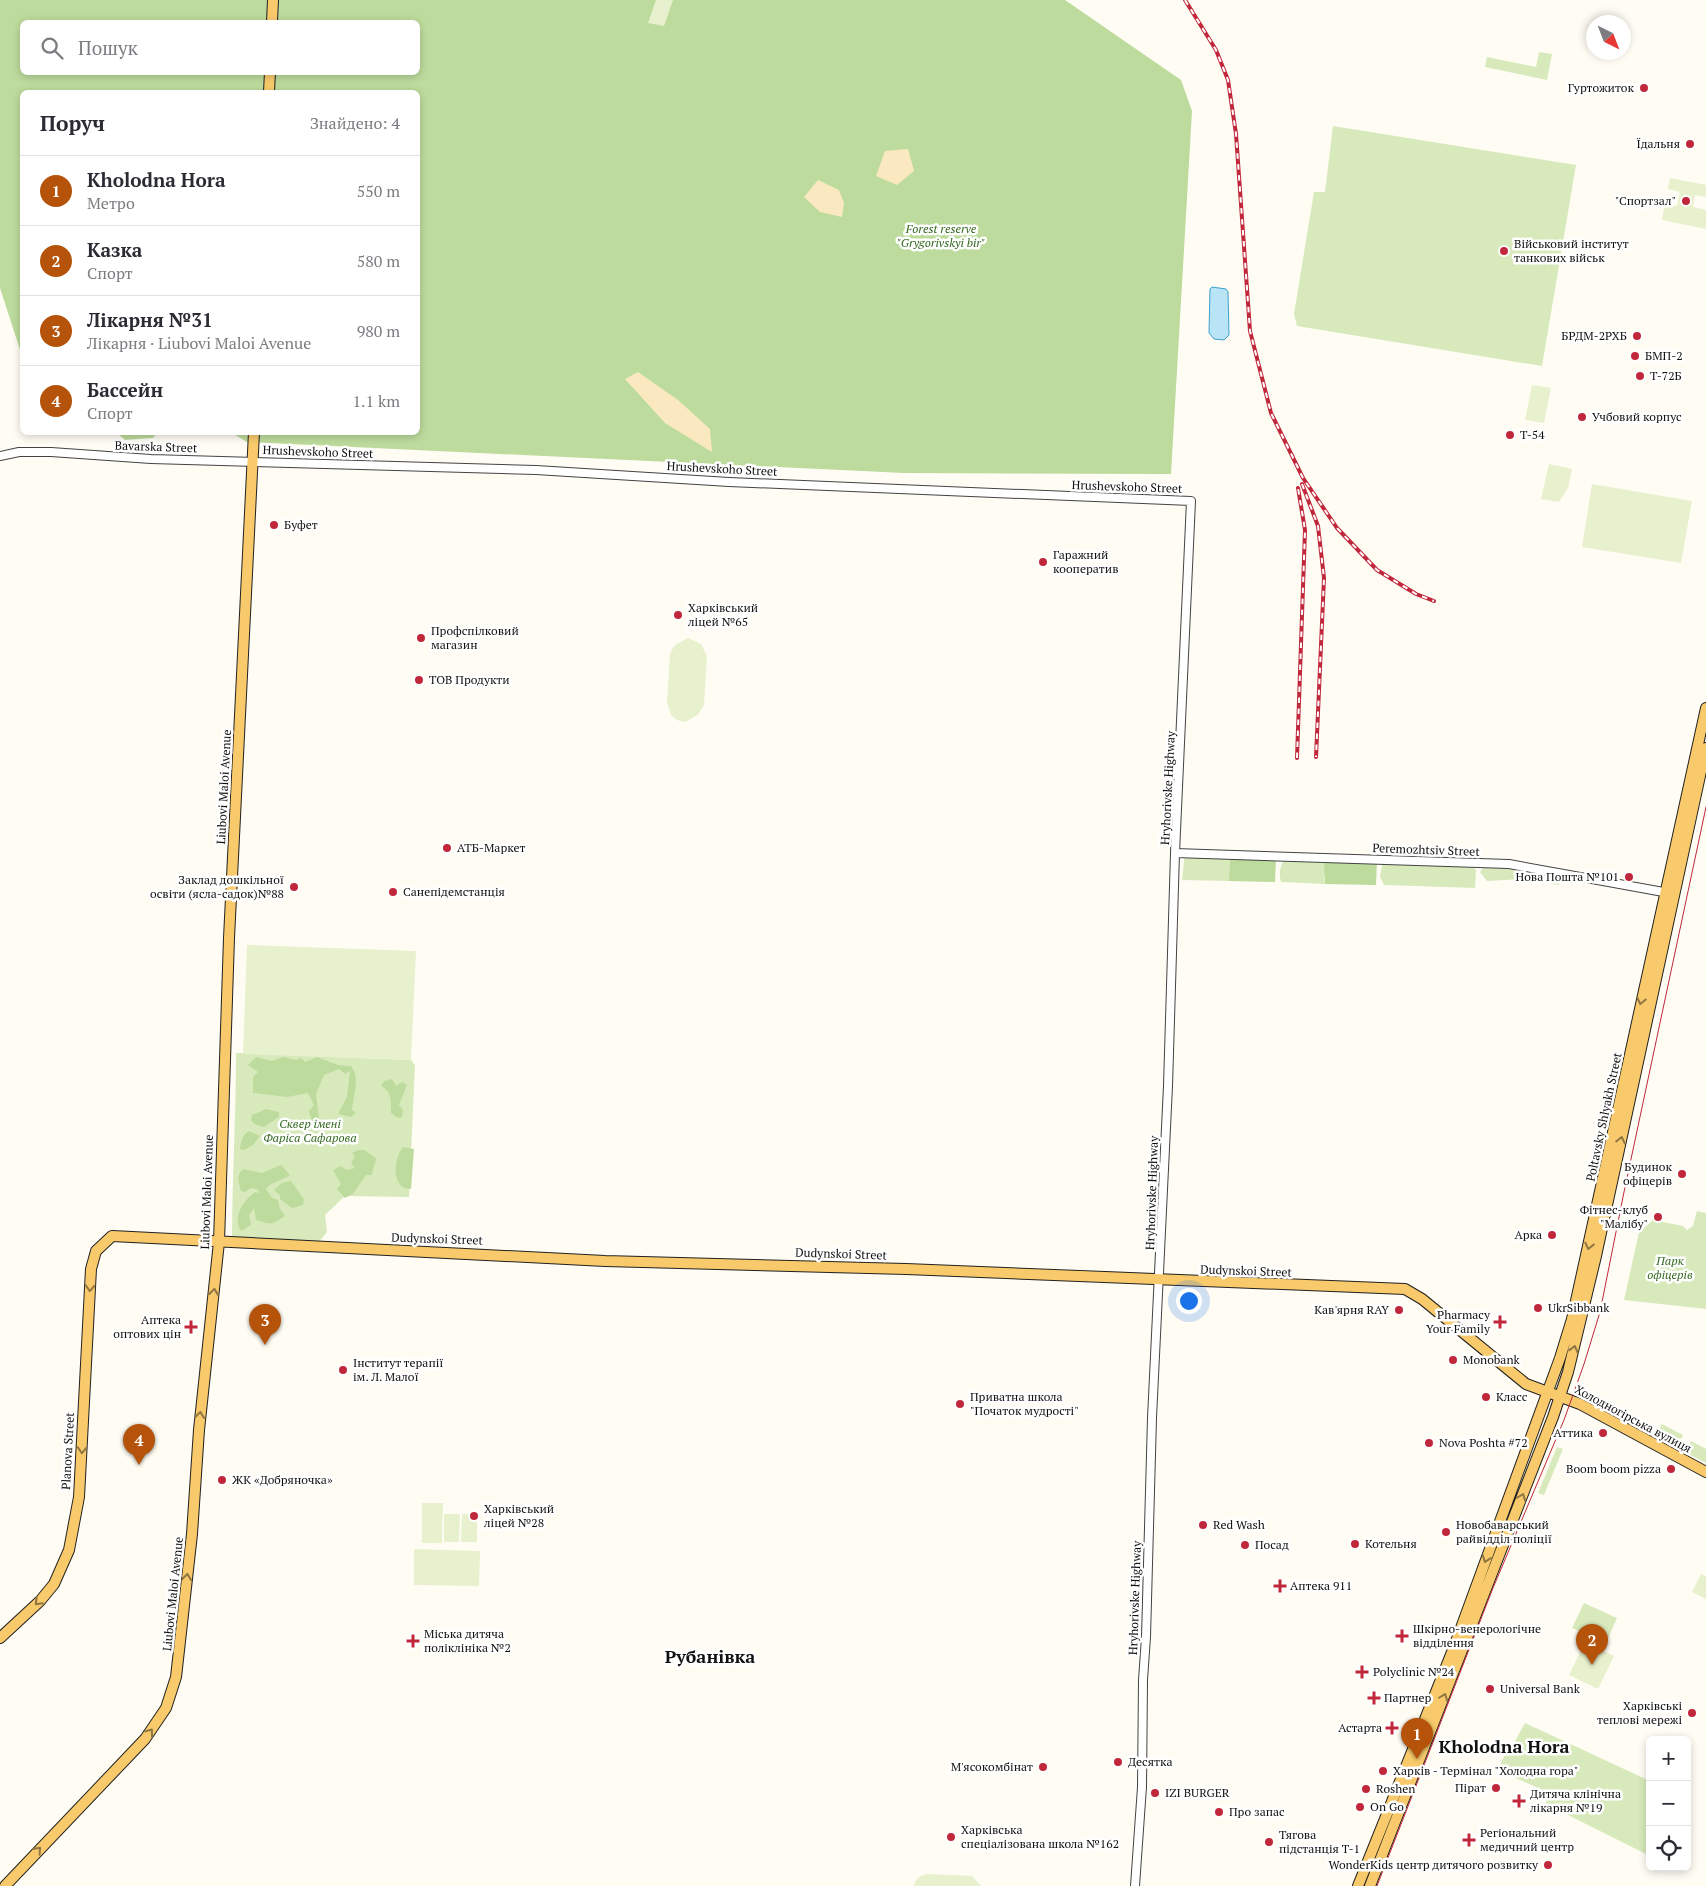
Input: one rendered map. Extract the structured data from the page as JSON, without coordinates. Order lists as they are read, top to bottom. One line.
{"streets":{"main road":["Liubovi Maloi Avenue","Poltavsky Shlyakh Street","Dudynskoi Street","Холодногірська вулиця","Planova Street"],"street":["Bavarska Street","Hrushevskoho Street","Hryhorivske Highway","Peremozhtsiv Street"]},"crossings":[["Bavarska Street","Hrushevskoho Street"],["Bavarska Street","Liubovi Maloi Avenue"],["Hrushevskoho Street","Liubovi Maloi Avenue"],["Hrushevskoho Street","Hryhorivske Highway"],["Liubovi Maloi Avenue","Dudynskoi Street"],["Hryhorivske Highway","Peremozhtsiv Street"],["Hryhorivske Highway","Dudynskoi Street"],["Peremozhtsiv Street","Poltavsky Shlyakh Street"],["Poltavsky Shlyakh Street","Dudynskoi Street"],["Poltavsky Shlyakh Street","Холодногірська вулиця"],["Dudynskoi Street","Холодногірська вулиця"],["Dudynskoi Street","Planova Street"]],"one_way":["Liubovi Maloi Avenue","Planova Street"],"districts":["Рубанівка","Kholodna Hora"],"parks":["Forest reserve \"Grygorivskyi bir\"","Сквер імені Фаріса Сафарова","Парк офіцерів"],"places":{"other":["Гуртожиток","Їдальня","\"Спортзал\"","Військовий інститут танкових військ","БРДМ-2РХБ","БМП-2","Т-72Б","Учбовий корпус","Т-54","Буфет","Гаражний кооператив","Харківський ліцей №65","Профспілковий магазин","ТОВ Продукти","АТБ-Маркет","Нова Пошта №101","Заклад дошкільної освіти (ясла-садок)№88","Санепідемстанція","Будинок офіцерів","Фітнес-клуб \"Малібу\"","Арка","UkrSibbank","Кав'ярня RAY","Monobank","Інститут терапії ім. Л. Малої","Класс","Приватна школа \"Початок мудрості\"","Аттика","Nova Poshta #72","Boom boom pizza","ЖК «Добряночка»","Харківський ліцей №28","Red Wash","Новобаварський райвідділ поліції","Котельня","Посад","Universal Bank","Харківські теплові мережі","Десятка","М'ясокомбінат","Харків - Термінал \"Холодна гора\"","Пірат","Roshen","IZI BURGER","On Go","Про запас","Харківська спеціалізована школа №162","Тягова підстанція Т-1","WonderKids центр дитячого розвитку"],"health":["Pharmacy Your Family","Аптека оптових цін","Аптека 911","Шкірно-венерологічне відділення","Міська дитяча поліклініка №2","Polyclinic №24","Партнер","Астарта","Дитяча клінічна лікарня №19","Регіональний медичний центр"]},"north":"bottom right","page":{"search":"Пошук","heading":["Поруч","Знайдено: 4"],"list":[{"mark":"1","name":"Kholodna Hora","note":"Метро","value":"550 m"},{"mark":"2","name":"Казка","note":"Спорт","value":"580 m"},{"mark":"3","name":"Лікарня №31","note":"Лікарня · Liubovi Maloi Avenue","value":"980 m"},{"mark":"4","name":"Бассейн","note":"Спорт","value":"1.1 km"}],"pins":["3","4","2","1"],"map_buttons":["+","−"]}}
